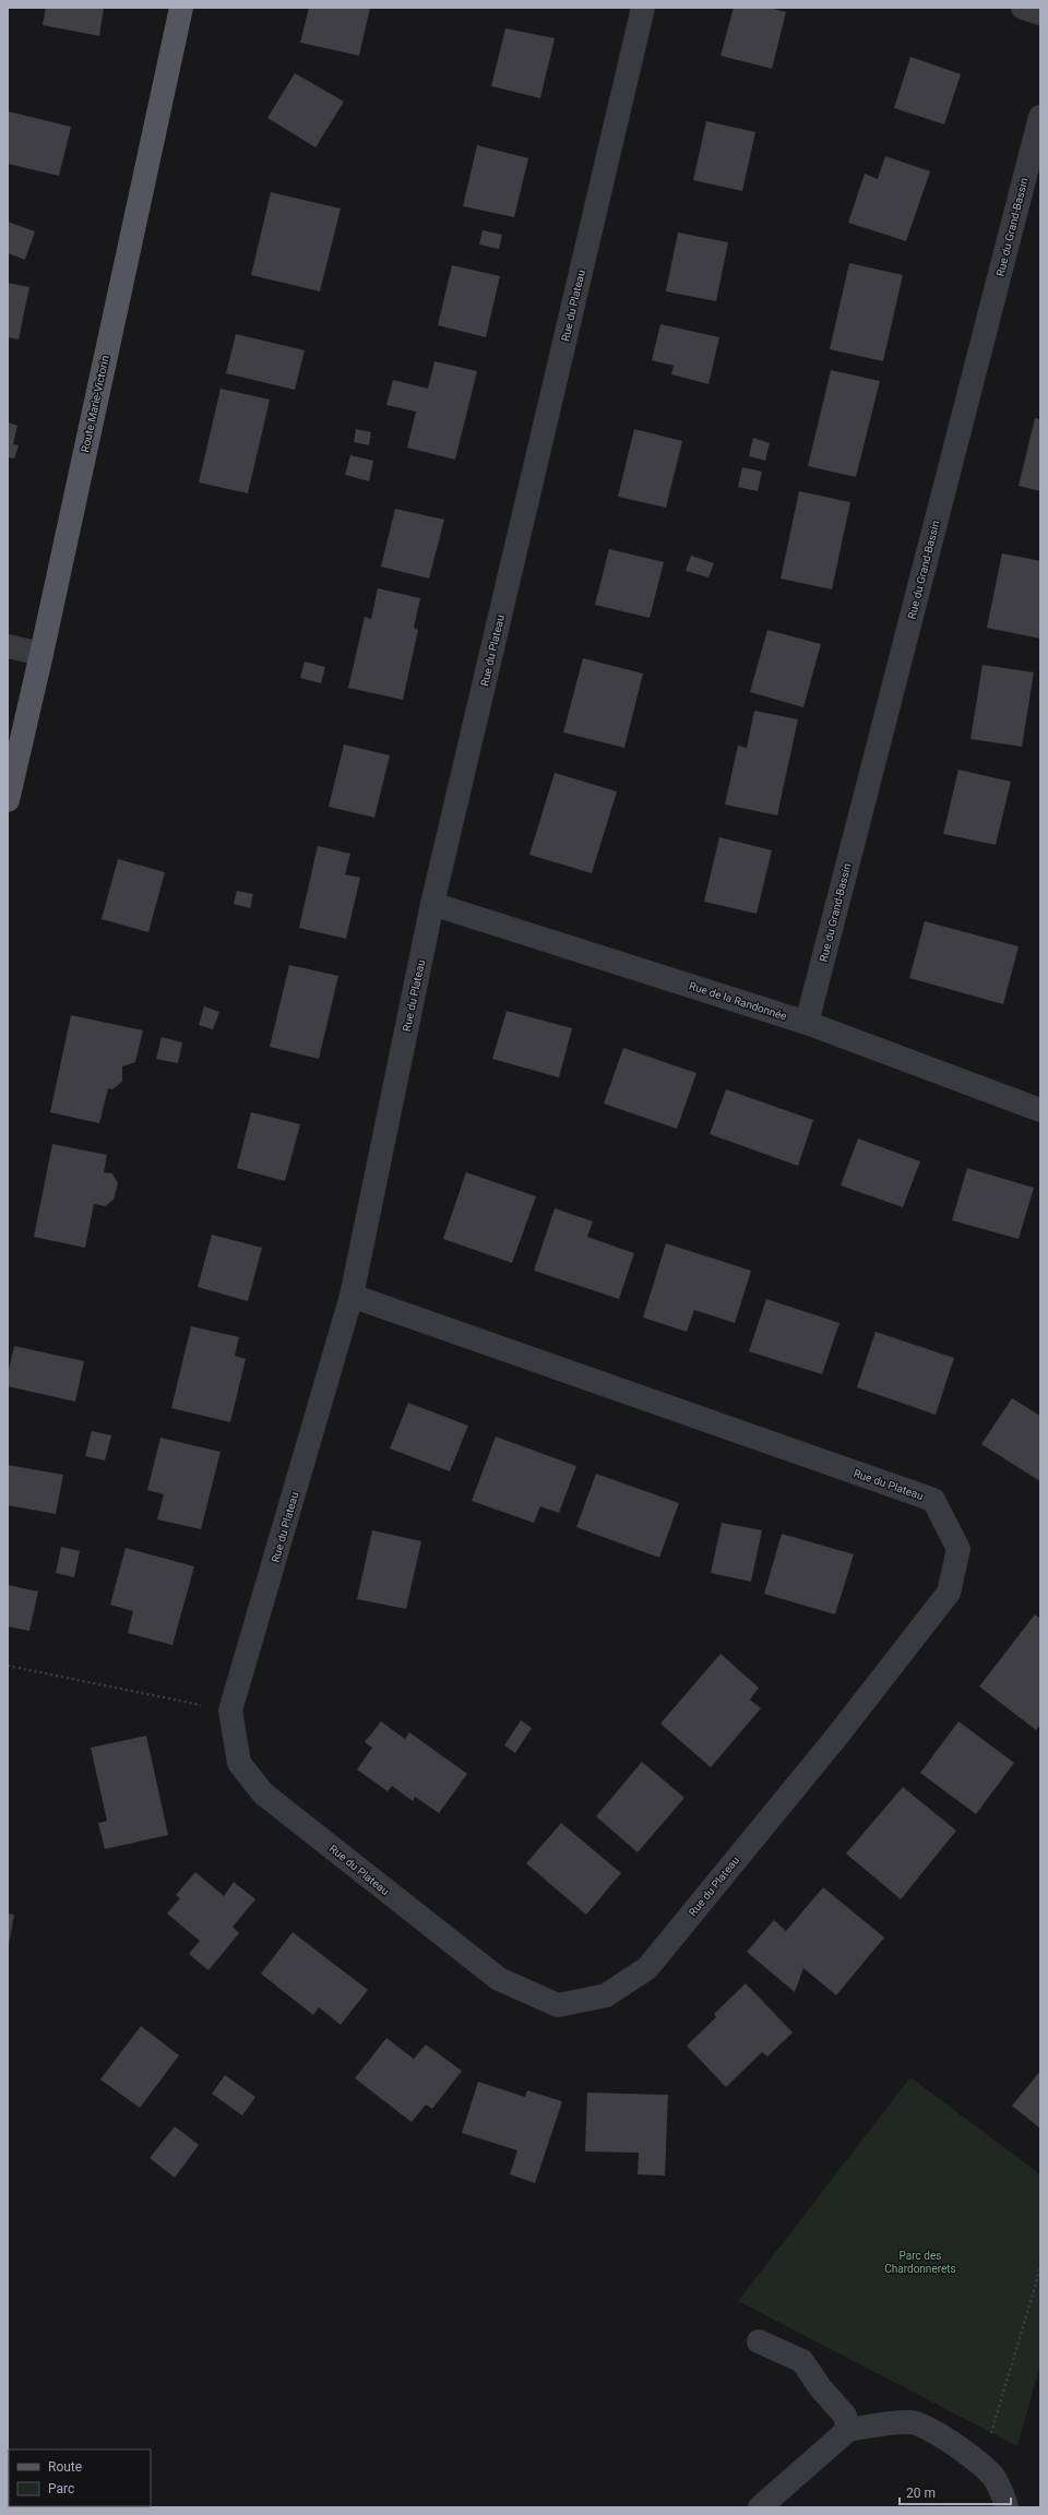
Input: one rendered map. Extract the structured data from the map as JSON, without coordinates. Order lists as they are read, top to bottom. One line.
{"streets":{"main road":["Route Marie-Victorin"],"street":["Rue du Grand-Bassin","Rue du Plateau","Rue de la Randonnée"]},"crossings":[["Rue du Grand-Bassin","Rue de la Randonnée"],["Rue du Plateau","Rue de la Randonnée"]],"parks":["Parc des Chardonnerets"],"legend":["Route","Parc"],"scale_bar":"20 m"}
